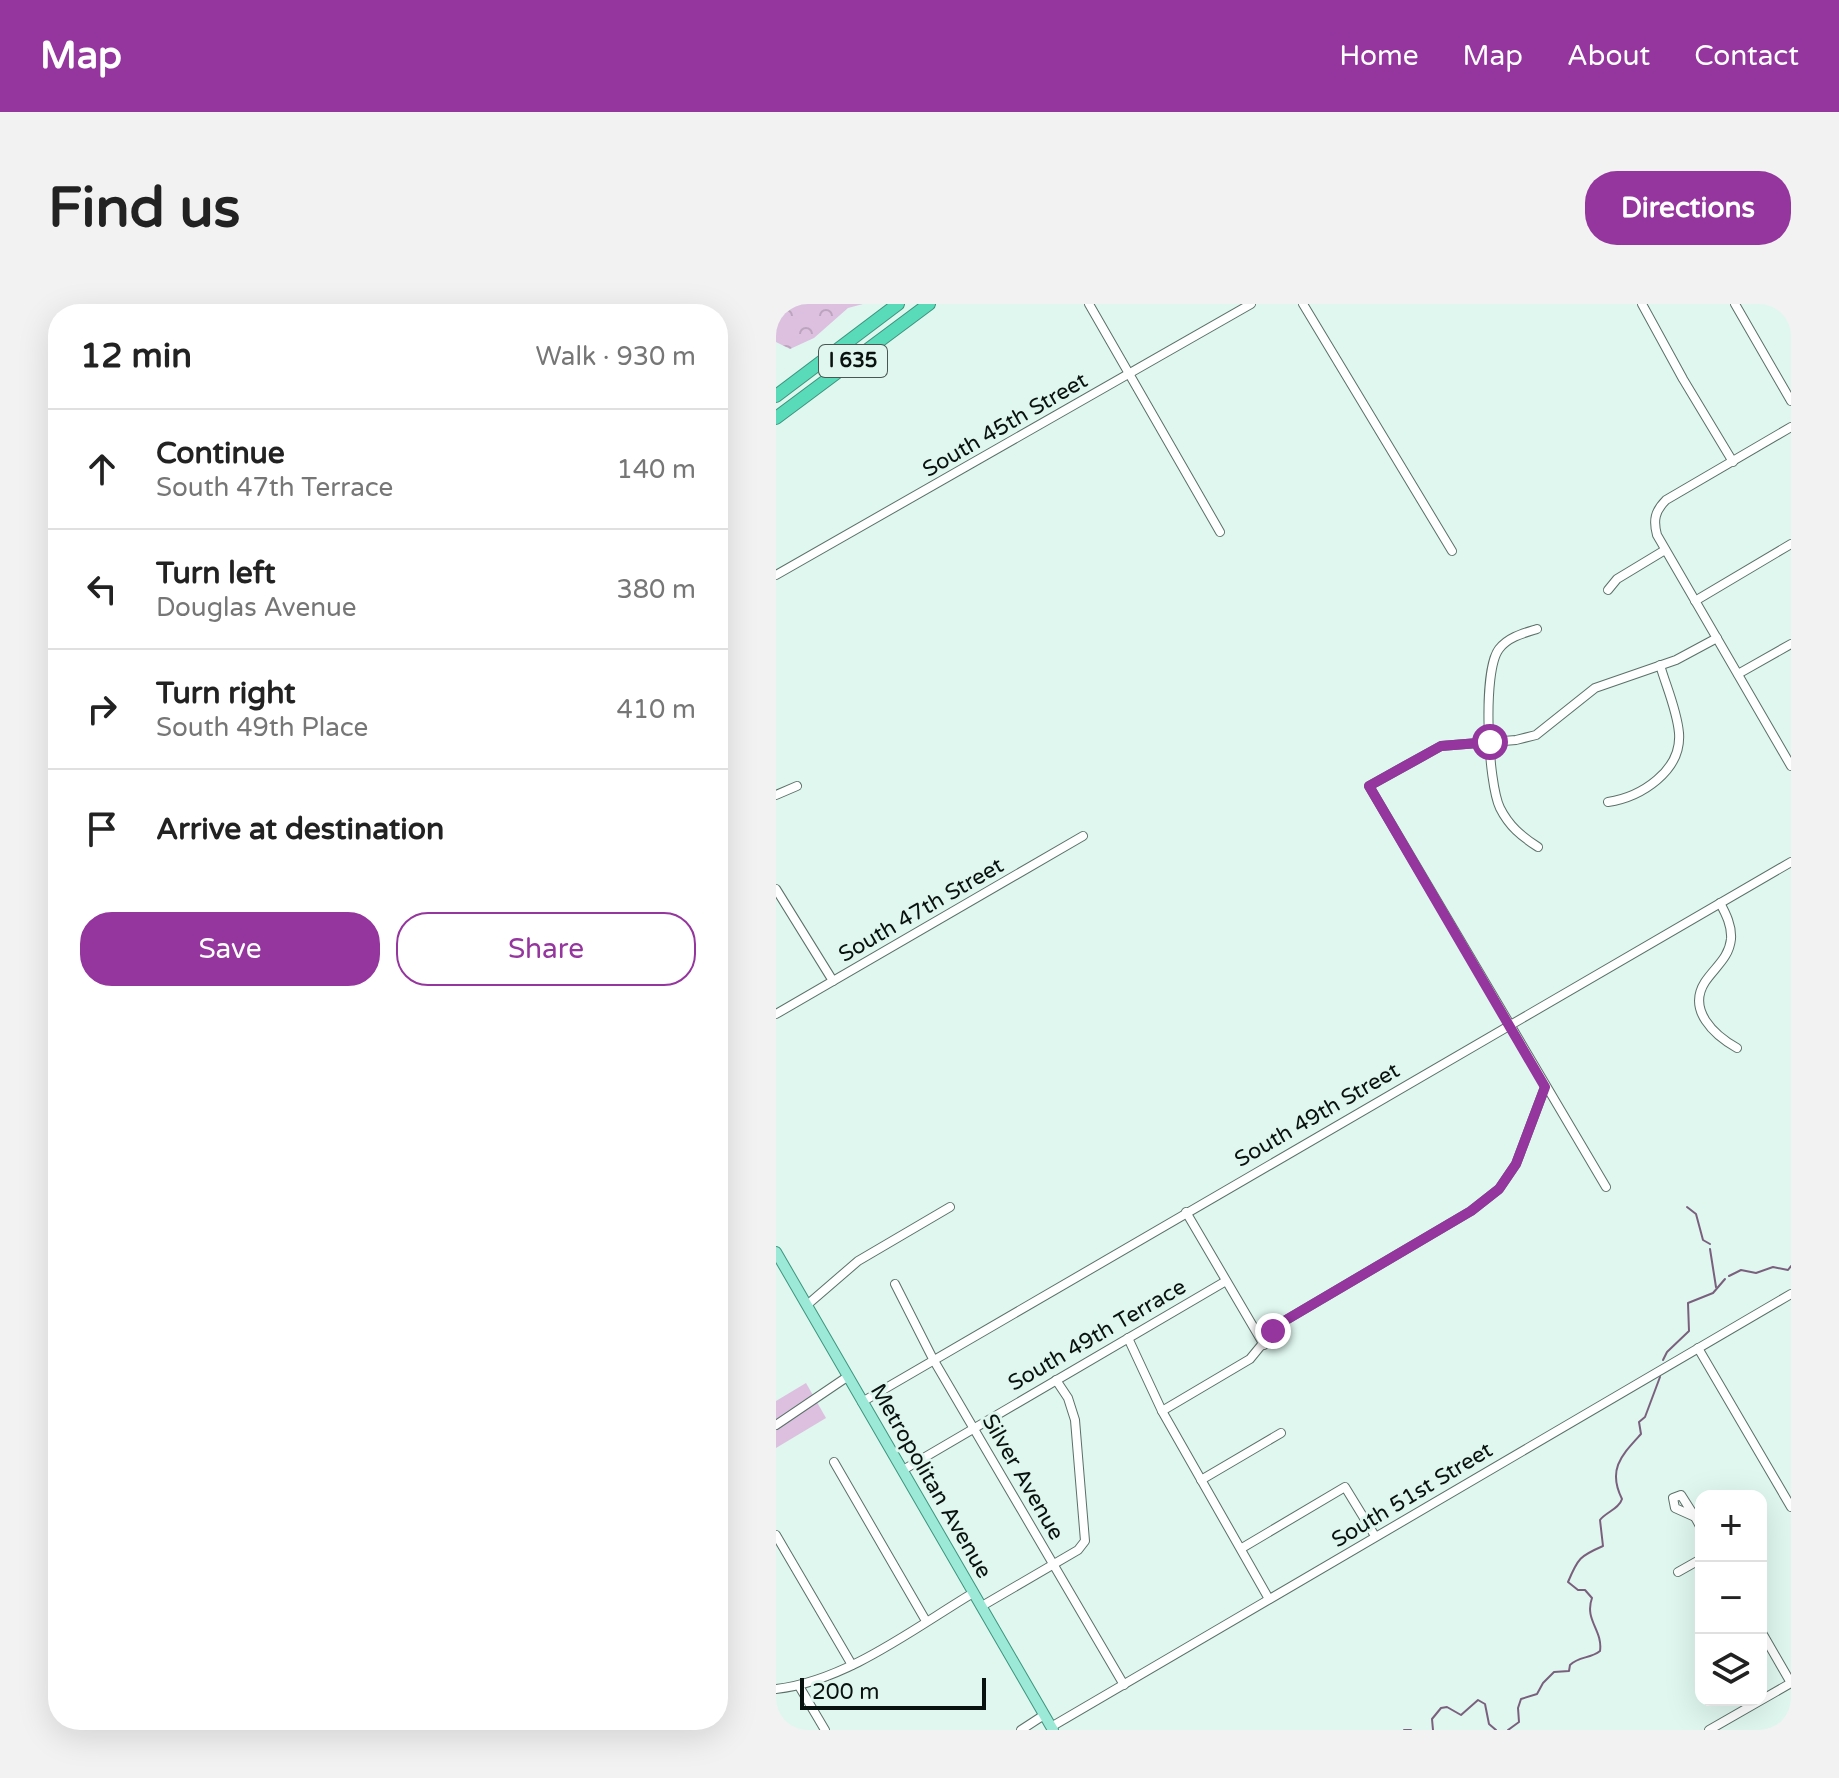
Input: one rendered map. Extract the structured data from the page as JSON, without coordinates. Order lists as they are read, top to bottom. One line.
{"streets":{"highway":["I 635"],"main road":["Metropolitan Avenue"],"street":["South 45th Street","South 47th Street","South 49th Street","South 49th Terrace","Silver Avenue","South 51st Street"]},"crossings":[["South 49th Street","Silver Avenue"],["South 49th Street","Metropolitan Avenue"],["South 49th Terrace","Silver Avenue"],["South 49th Terrace","Metropolitan Avenue"],["Silver Avenue","South 51st Street"],["Metropolitan Avenue","South 51st Street"]],"scale_bar":"200 m","page":{"header":"Map","nav":["Home","Map","About","Contact"],"buttons":["Directions",["Save","Share"]],"title":"Find us","heading":["12 min","Walk · 930 m"],"list":[["Continue","South 47th Terrace","140 m"],["Turn left","Douglas Avenue","380 m"],["Turn right","South 49th Place","410 m"],"Arrive at destination"],"map_buttons":["+","−"],"scale":"200 m"}}
